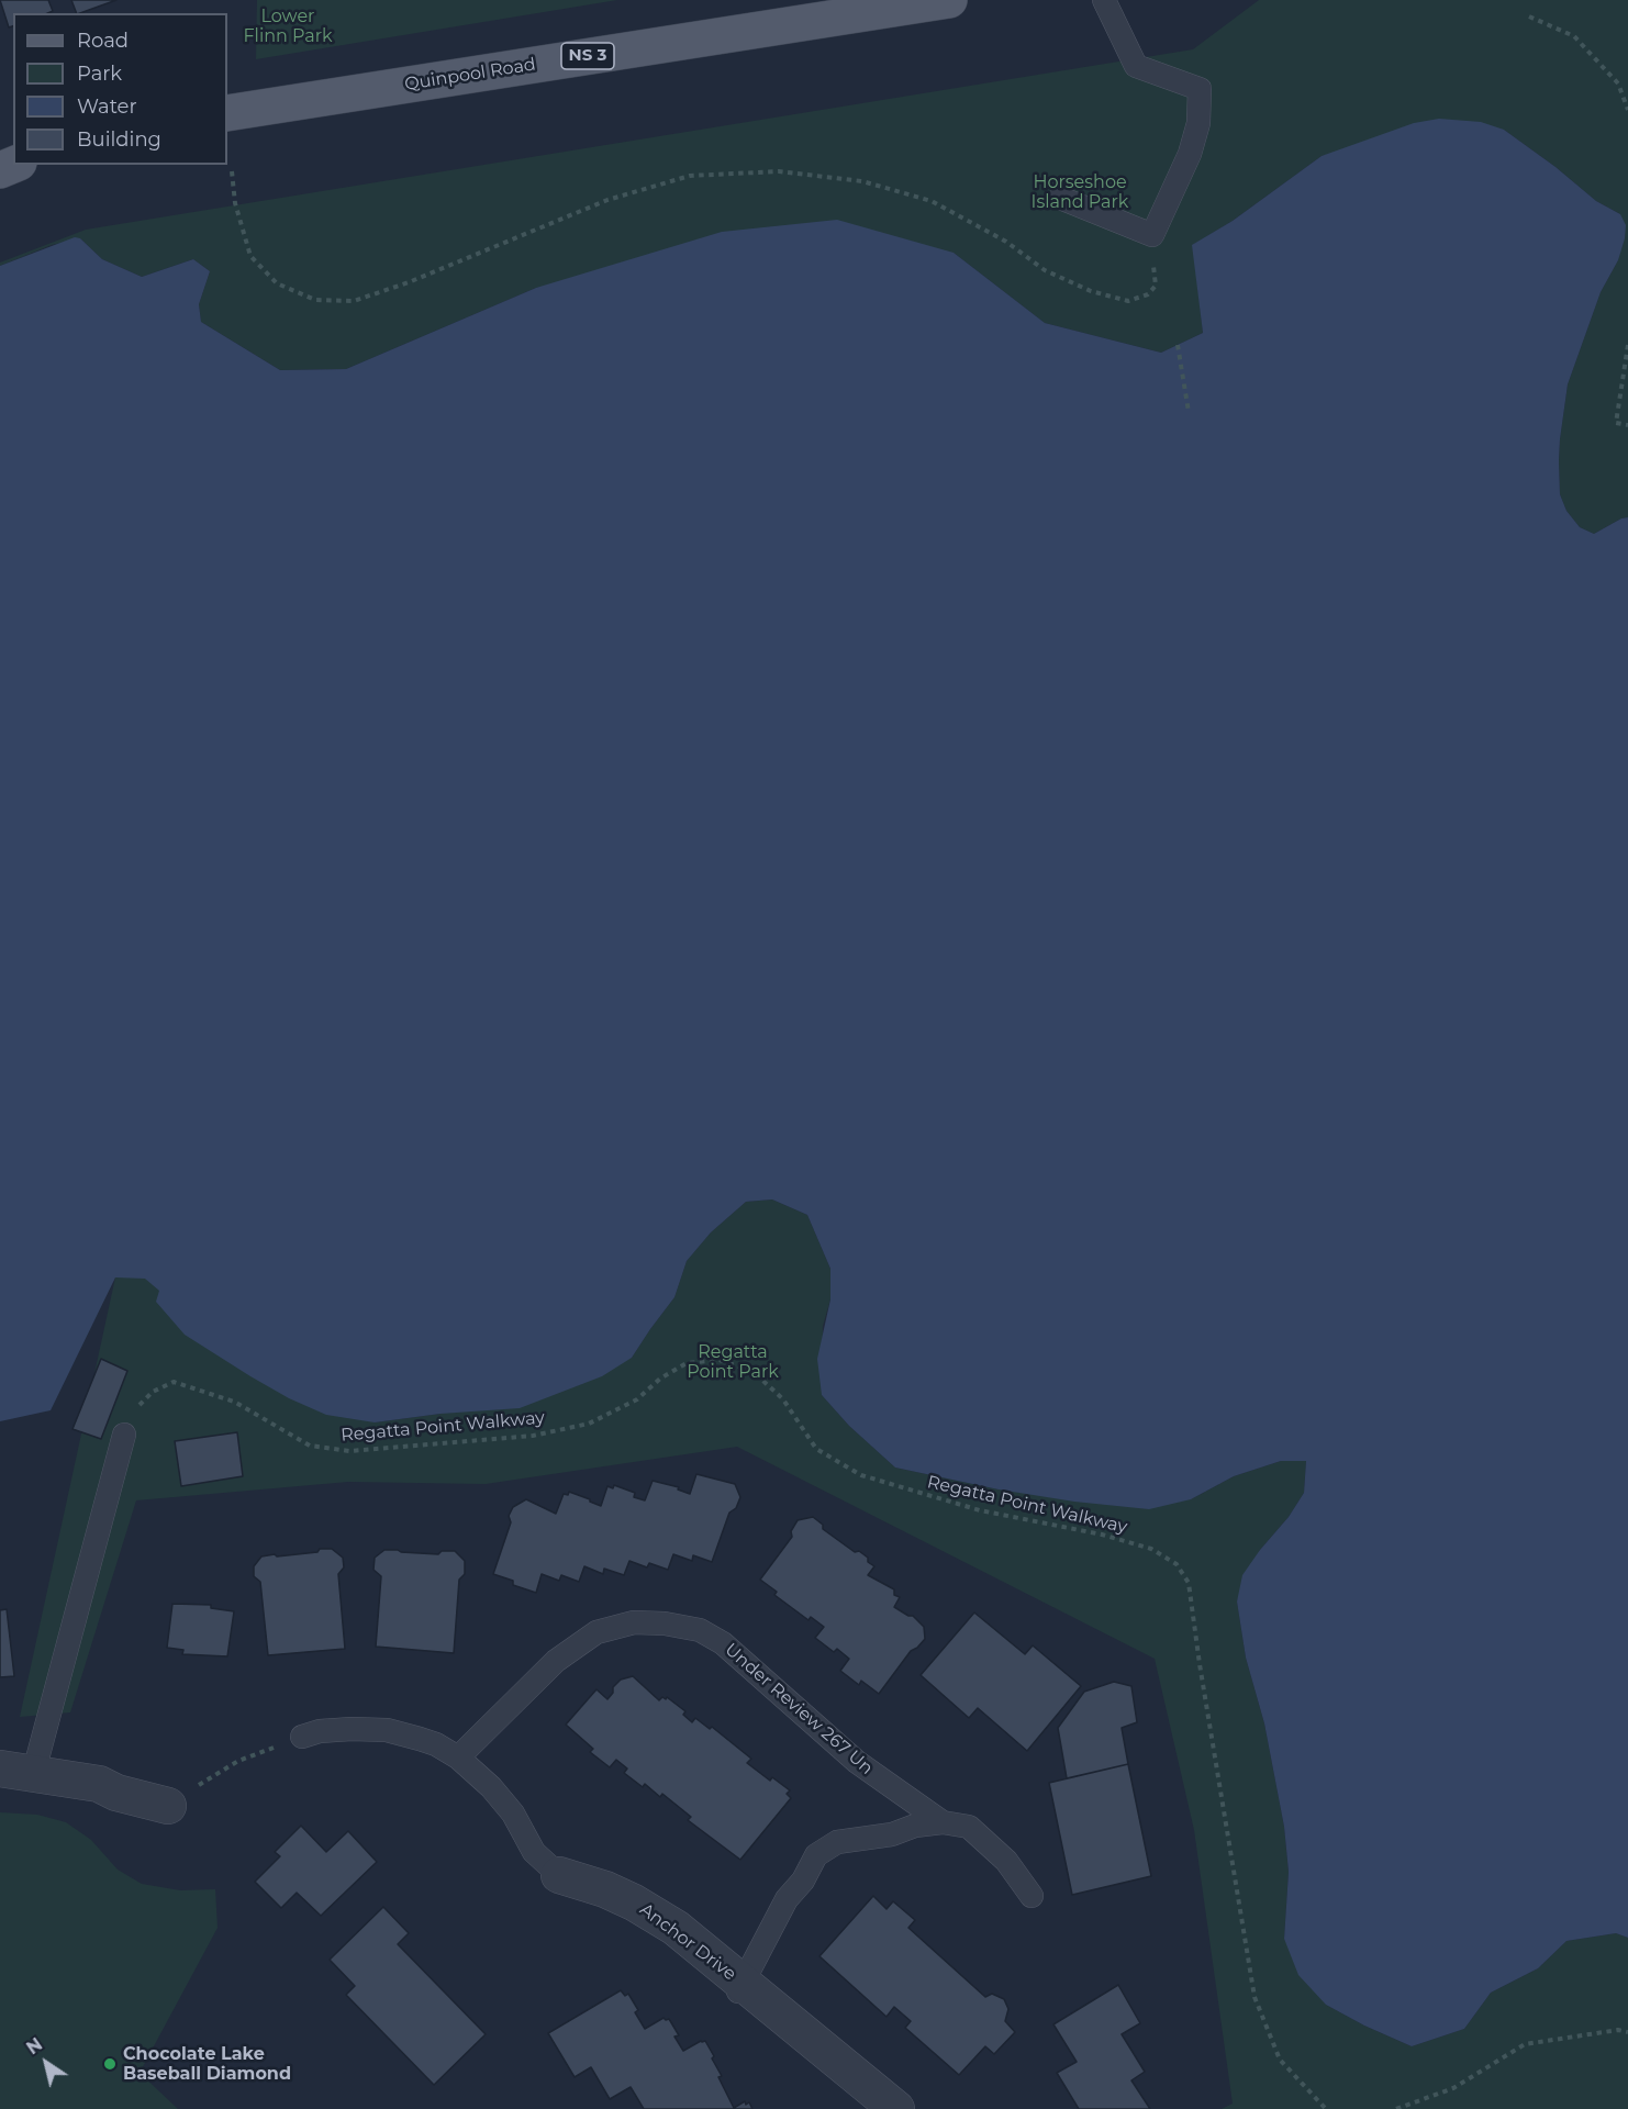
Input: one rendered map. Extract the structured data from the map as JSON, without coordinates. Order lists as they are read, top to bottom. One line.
{"streets":{"main road":["NS 3","Quinpool Road"],"street":["Anchor Drive"],"lane":["Under Review 267 Un"],"path":["Regatta Point Walkway"]},"crossings":[["Under Review 267 Un","Anchor Drive"]],"parks":["Lower Flinn Park","Horseshoe Island Park","Regatta Point Park"],"places":["Chocolate Lake Baseball Diamond"],"legend":["Road","Park","Water","Building"],"north":"top left"}
